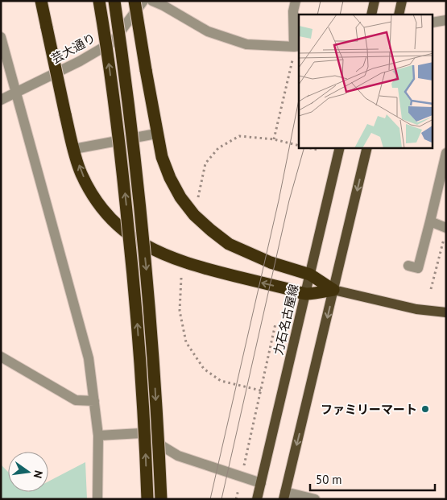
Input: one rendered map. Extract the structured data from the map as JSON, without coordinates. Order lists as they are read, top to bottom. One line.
{"streets":{"main road":["力石名古屋線"],"street":["芸大通り"]},"places":["ファミリーマート"],"scale_bar":"50 m","north":"right"}
